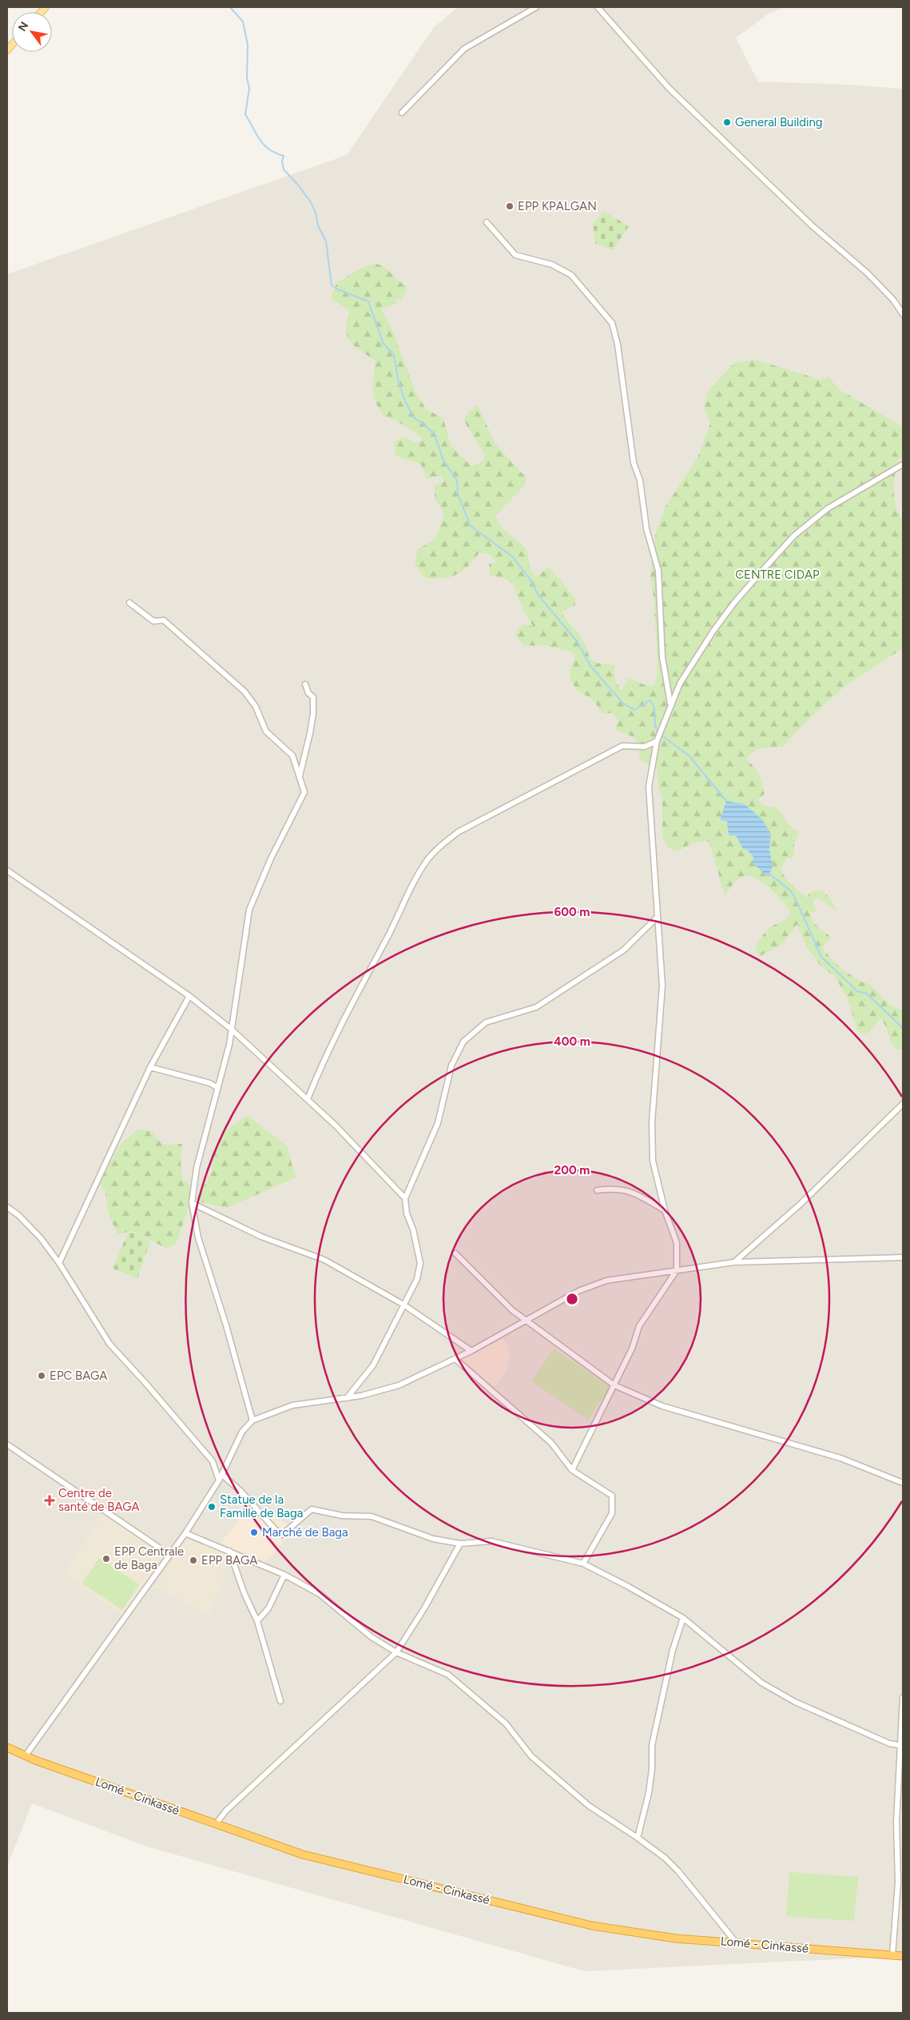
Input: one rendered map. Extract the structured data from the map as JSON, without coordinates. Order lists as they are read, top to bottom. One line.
{"streets":{"highway":["Lomé - Cinkassé"]},"parks":["CENTRE CIDAP"],"places":{"other":["General Building","EPP KPALGAN","EPC BAGA","Statue de la Famille de Baga","Marché de Baga","EPP Centrale de Baga","EPP BAGA"],"health":["Centre de santé de BAGA"]},"north":"top left","rings":["600 m","400 m","200 m"]}
